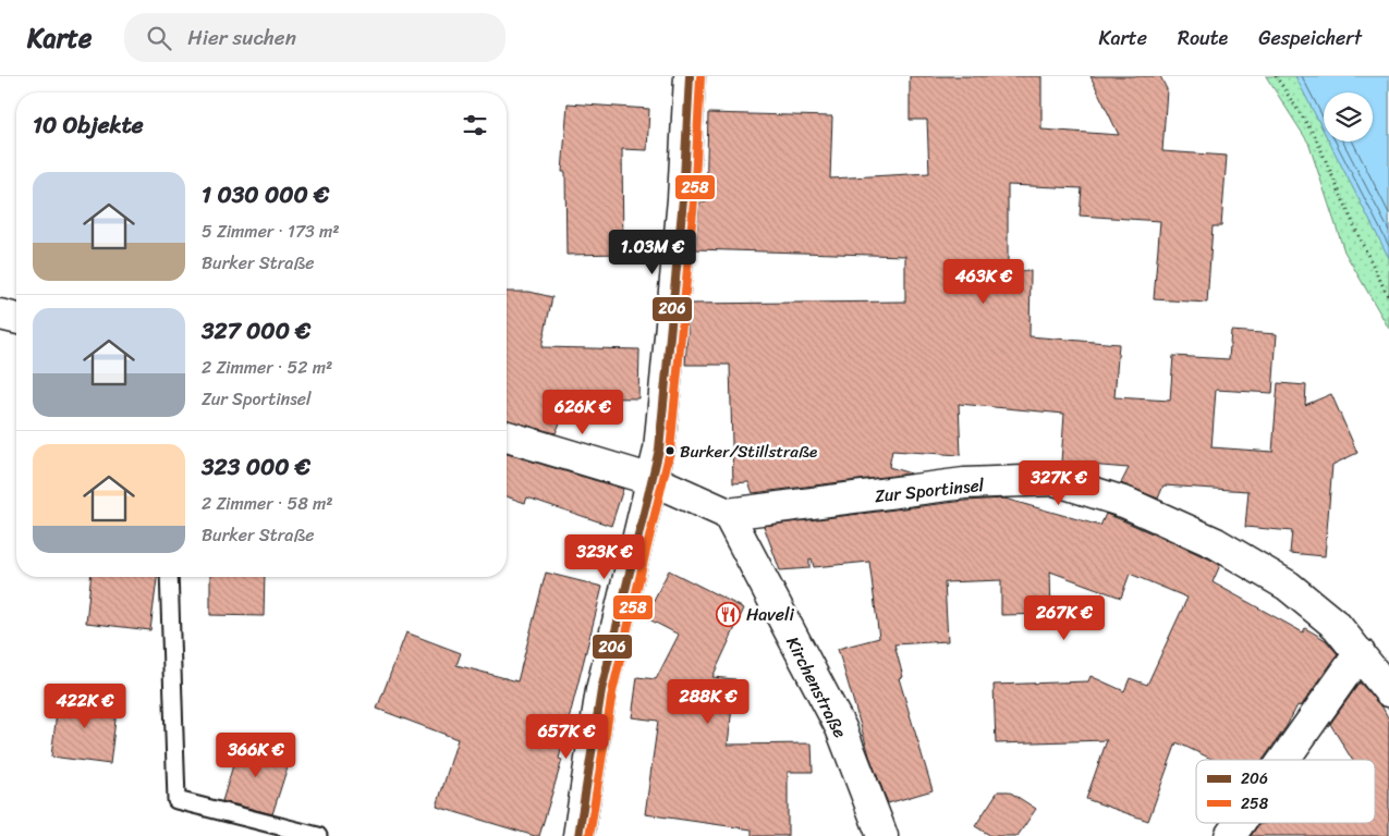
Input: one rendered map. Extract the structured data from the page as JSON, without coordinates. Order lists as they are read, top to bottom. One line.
{"streets":{"street":["Zur Sportinsel","Kirchenstraße"]},"crossings":[["Zur Sportinsel","Kirchenstraße"]],"places":{"other":["Burker/Stillstraße"],"restaurant":["Haveli"]},"lines":["transit line 206","transit line 258"],"legend":["206","258"],"page":{"header":"Karte","search":"Hier suchen","nav":["Karte","Route","Gespeichert"],"heading":"10 Objekte","list":[{"name":"1 030 000 €","note":"5 Zimmer · 173 m² · Burker Straße"},{"name":"327 000 €","note":"2 Zimmer · 52 m² · Zur Sportinsel"},{"name":"323 000 €","note":"2 Zimmer · 58 m² · Burker Straße"}],"price":["1.03M €","463K €","626K €","327K €","323K €","267K €","288K €","422K €","657K €","366K €"]}}
